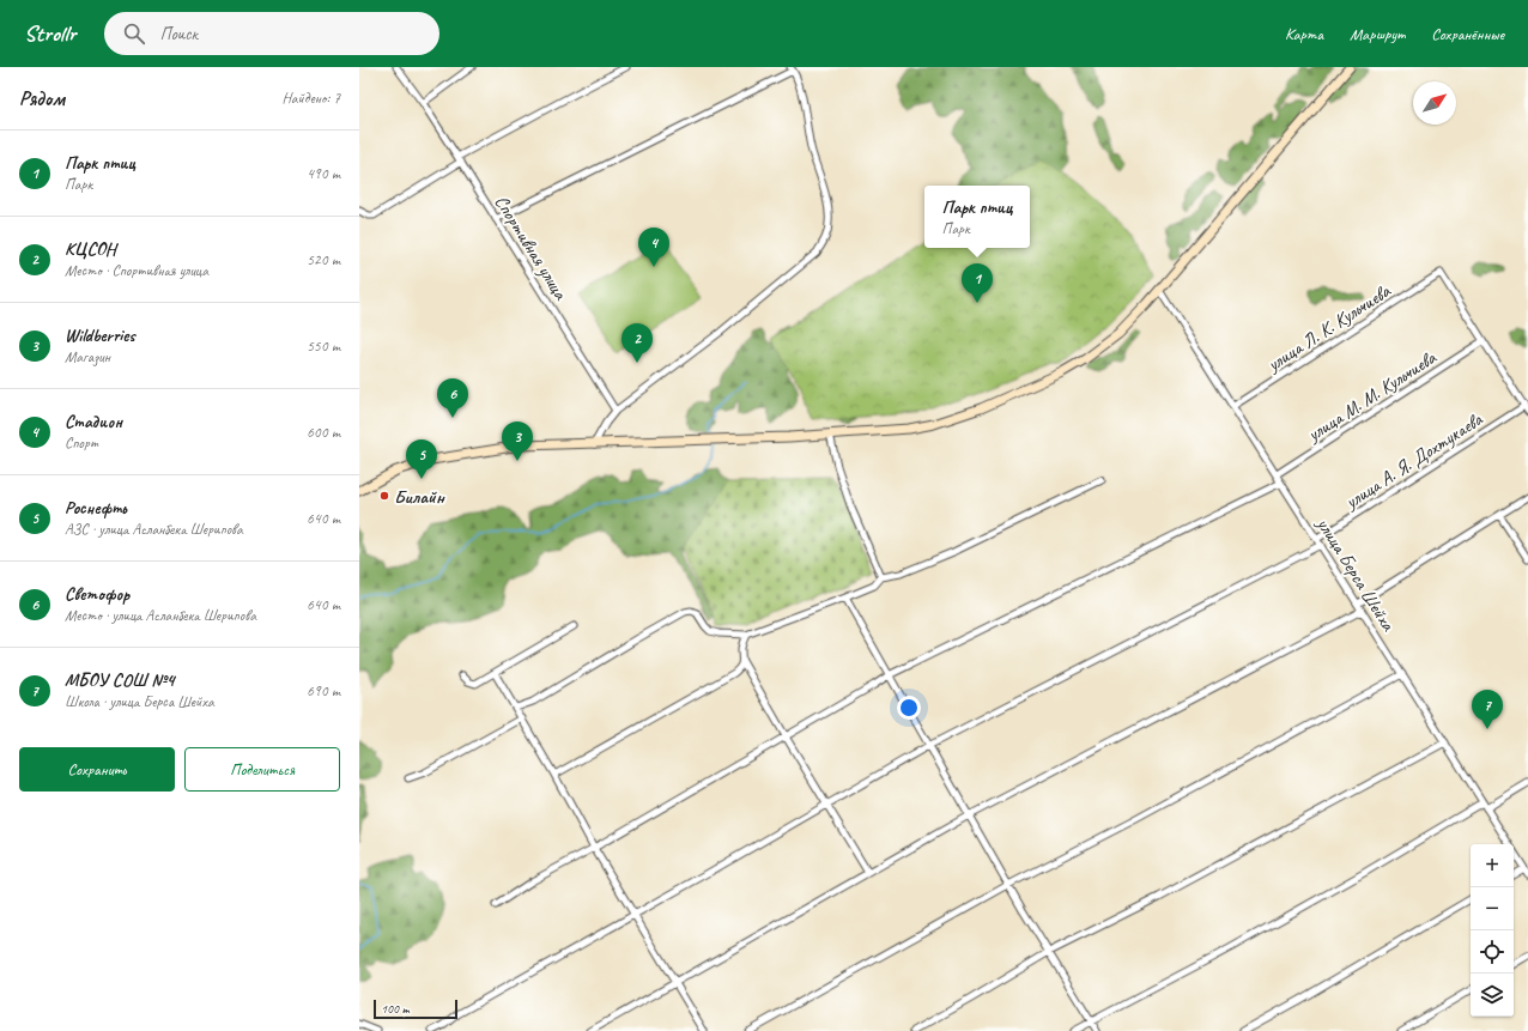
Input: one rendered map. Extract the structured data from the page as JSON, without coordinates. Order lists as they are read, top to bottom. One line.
{"streets":{"street":["Спортивная улица","улица Л. К. Кульчиева","улица М. М. Кульчиева","улица А. Я. Дохтукаева","улица Берса Шейха"]},"crossings":[["улица Л. К. Кульчиева","улица М. М. Кульчиева"],["улица Л. К. Кульчиева","улица Берса Шейха"],["улица М. М. Кульчиева","улица Берса Шейха"],["улица А. Я. Дохтукаева","улица Берса Шейха"]],"places":["Билайн"],"scale_bar":"100 m","north":"top right","page":{"header":"Strollr","search":"Поиск","nav":["Карта","Маршрут","Сохранённые"],"heading":["Рядом","Найдено: 7"],"list":[{"mark":"1","name":"Парк птиц","note":"Парк","value":"490 m"},{"mark":"2","name":"КЦСОН","note":"Место · Спортивная улица","value":"520 m"},{"mark":"3","name":"Wildberries","note":"Магазин","value":"550 m"},{"mark":"4","name":"Стадион","note":"Спорт","value":"600 m"},{"mark":"5","name":"Роснефть","note":"АЗС · улица Асланбека Шерипова","value":"640 m"},{"mark":"6","name":"Светофор","note":"Место · улица Асланбека Шерипова","value":"640 m"},{"mark":"7","name":"МБОУ СОШ №4","note":"Школа · улица Берса Шейха","value":"690 m"}],"popup":["Парк птиц","Парк"],"pins":["4","1","2","6","3","5","7"],"buttons":["Сохранить","Поделиться"],"map_buttons":["+","−"],"scale":"100 m"}}
